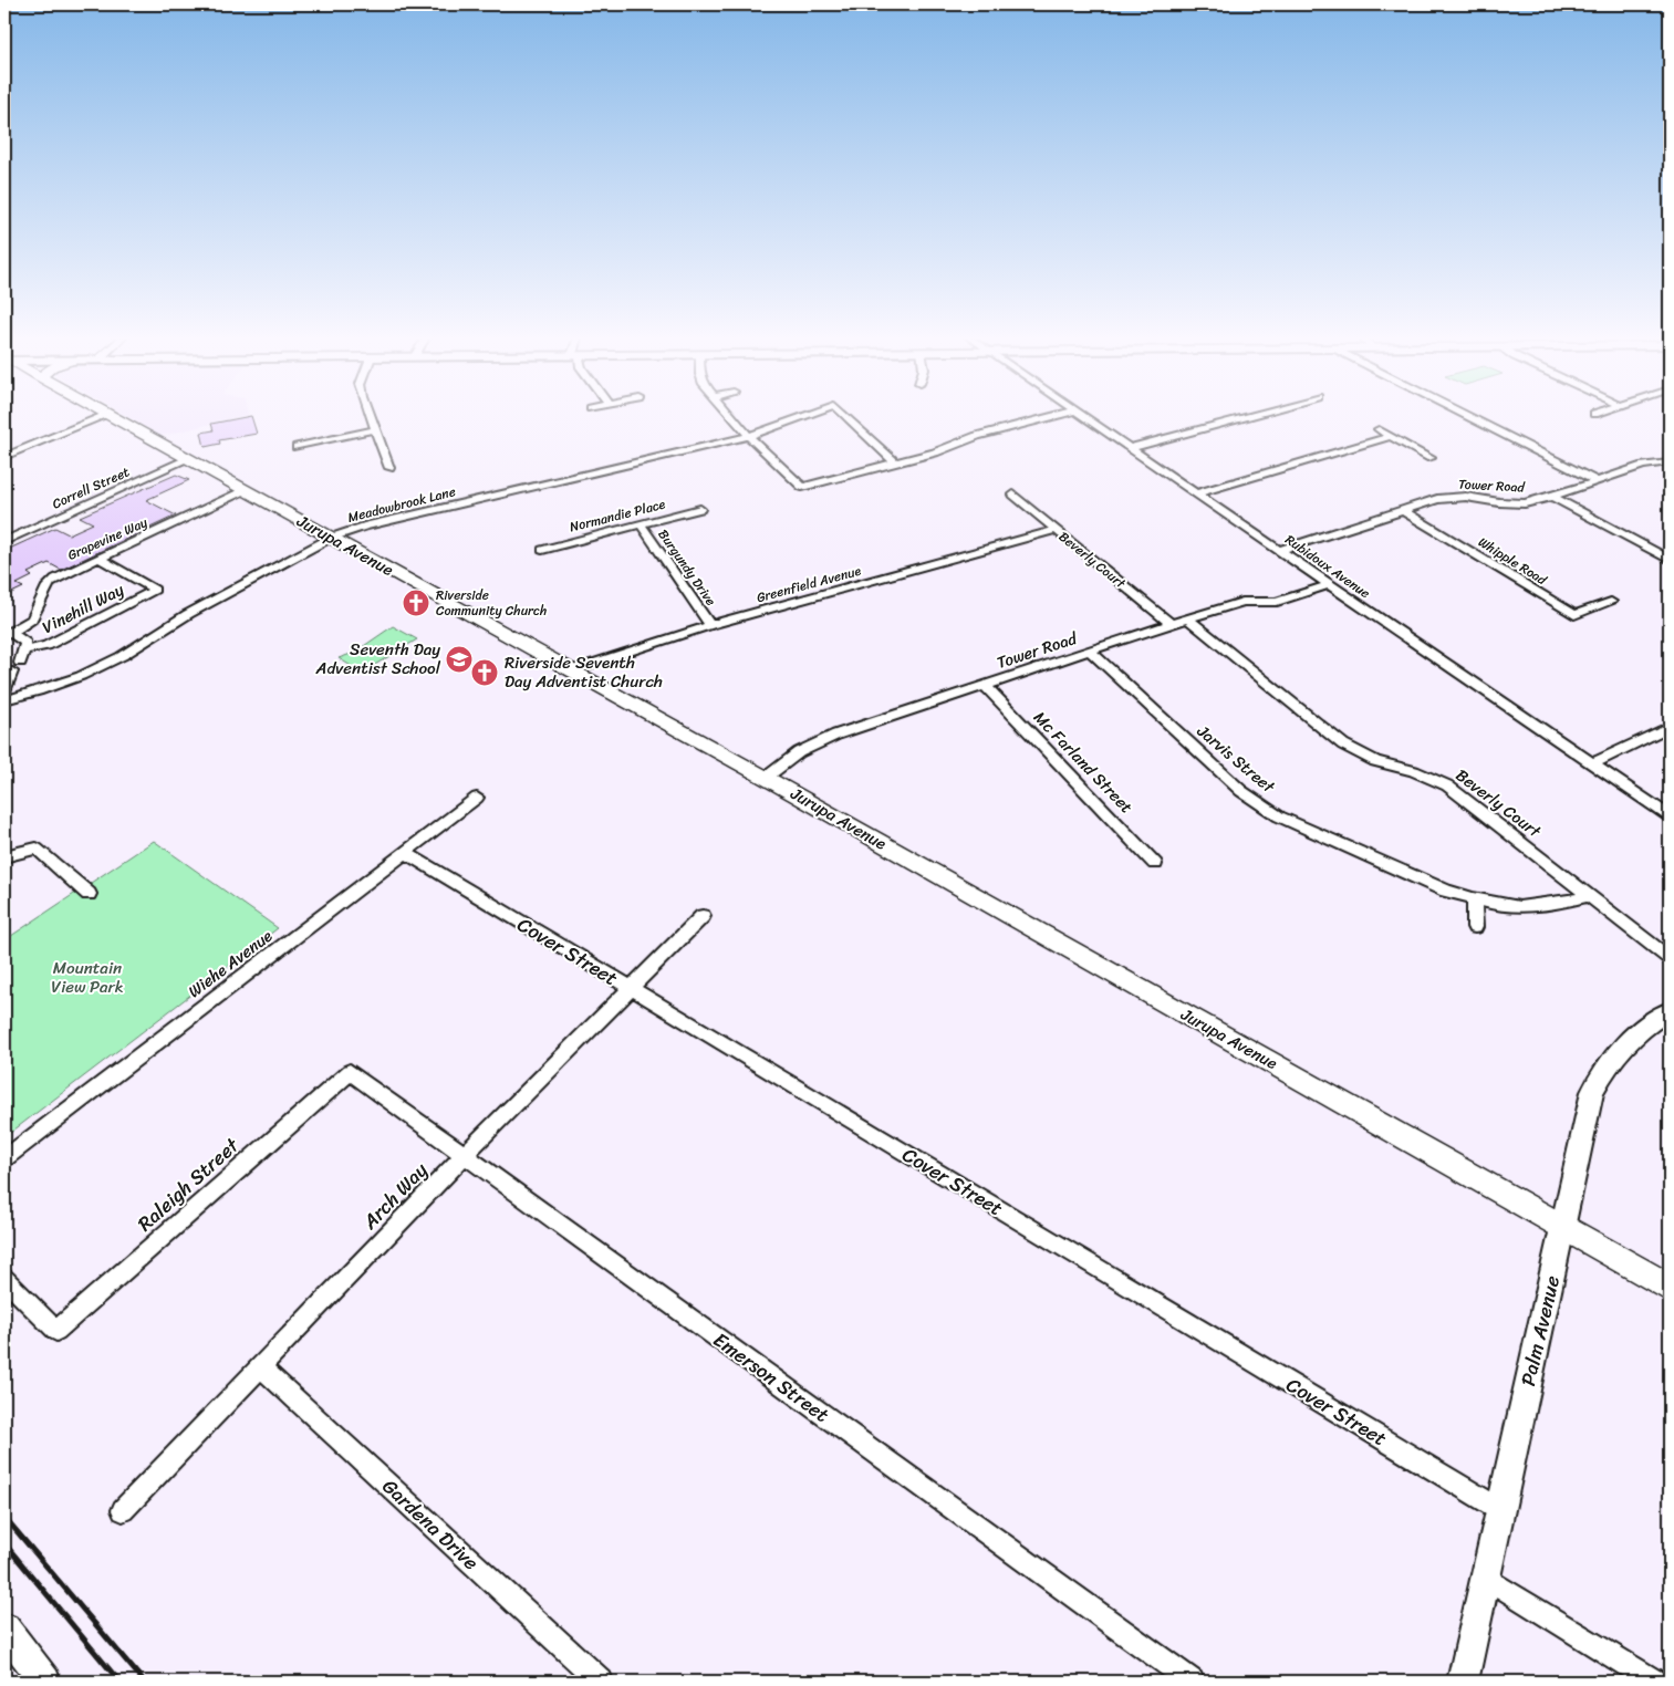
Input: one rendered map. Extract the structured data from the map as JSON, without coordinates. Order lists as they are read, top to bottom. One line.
{"streets":{"main road":["Jurupa Avenue"],"street":["Tower Road","Correll Street","Meadowbrook Lane","Normandie Place","Grapevine Way","Beverly Court","Whipple Road","Rubidoux Avenue","Burgundy Drive","Greenfield Avenue","Vinehill Way","Jarvis Street","Mc Farland Street","Cover Street","Wiehe Avenue","Raleigh Street","Arch Way","Palm Avenue","Emerson Street","Gardena Drive"]},"crossings":[["Tower Road","Jurupa Avenue"],["Tower Road","Beverly Court"],["Tower Road","Whipple Road"],["Tower Road","Rubidoux Avenue"],["Tower Road","Jarvis Street"],["Tower Road","Mc Farland Street"],["Correll Street","Jurupa Avenue"],["Meadowbrook Lane","Jurupa Avenue"],["Normandie Place","Burgundy Drive"],["Grapevine Way","Jurupa Avenue"],["Grapevine Way","Vinehill Way"],["Jurupa Avenue","Greenfield Avenue"],["Jurupa Avenue","Palm Avenue"],["Beverly Court","Greenfield Avenue"],["Beverly Court","Jarvis Street"],["Burgundy Drive","Greenfield Avenue"],["Cover Street","Wiehe Avenue"],["Cover Street","Arch Way"],["Cover Street","Palm Avenue"],["Raleigh Street","Emerson Street"],["Arch Way","Emerson Street"],["Arch Way","Gardena Drive"]],"parks":["Mountain View Park"],"places":{"church":["Riverside Community Church","Riverside Seventh Day Adventist Church"],"school or university":["Seventh Day Adventist School"]}}
